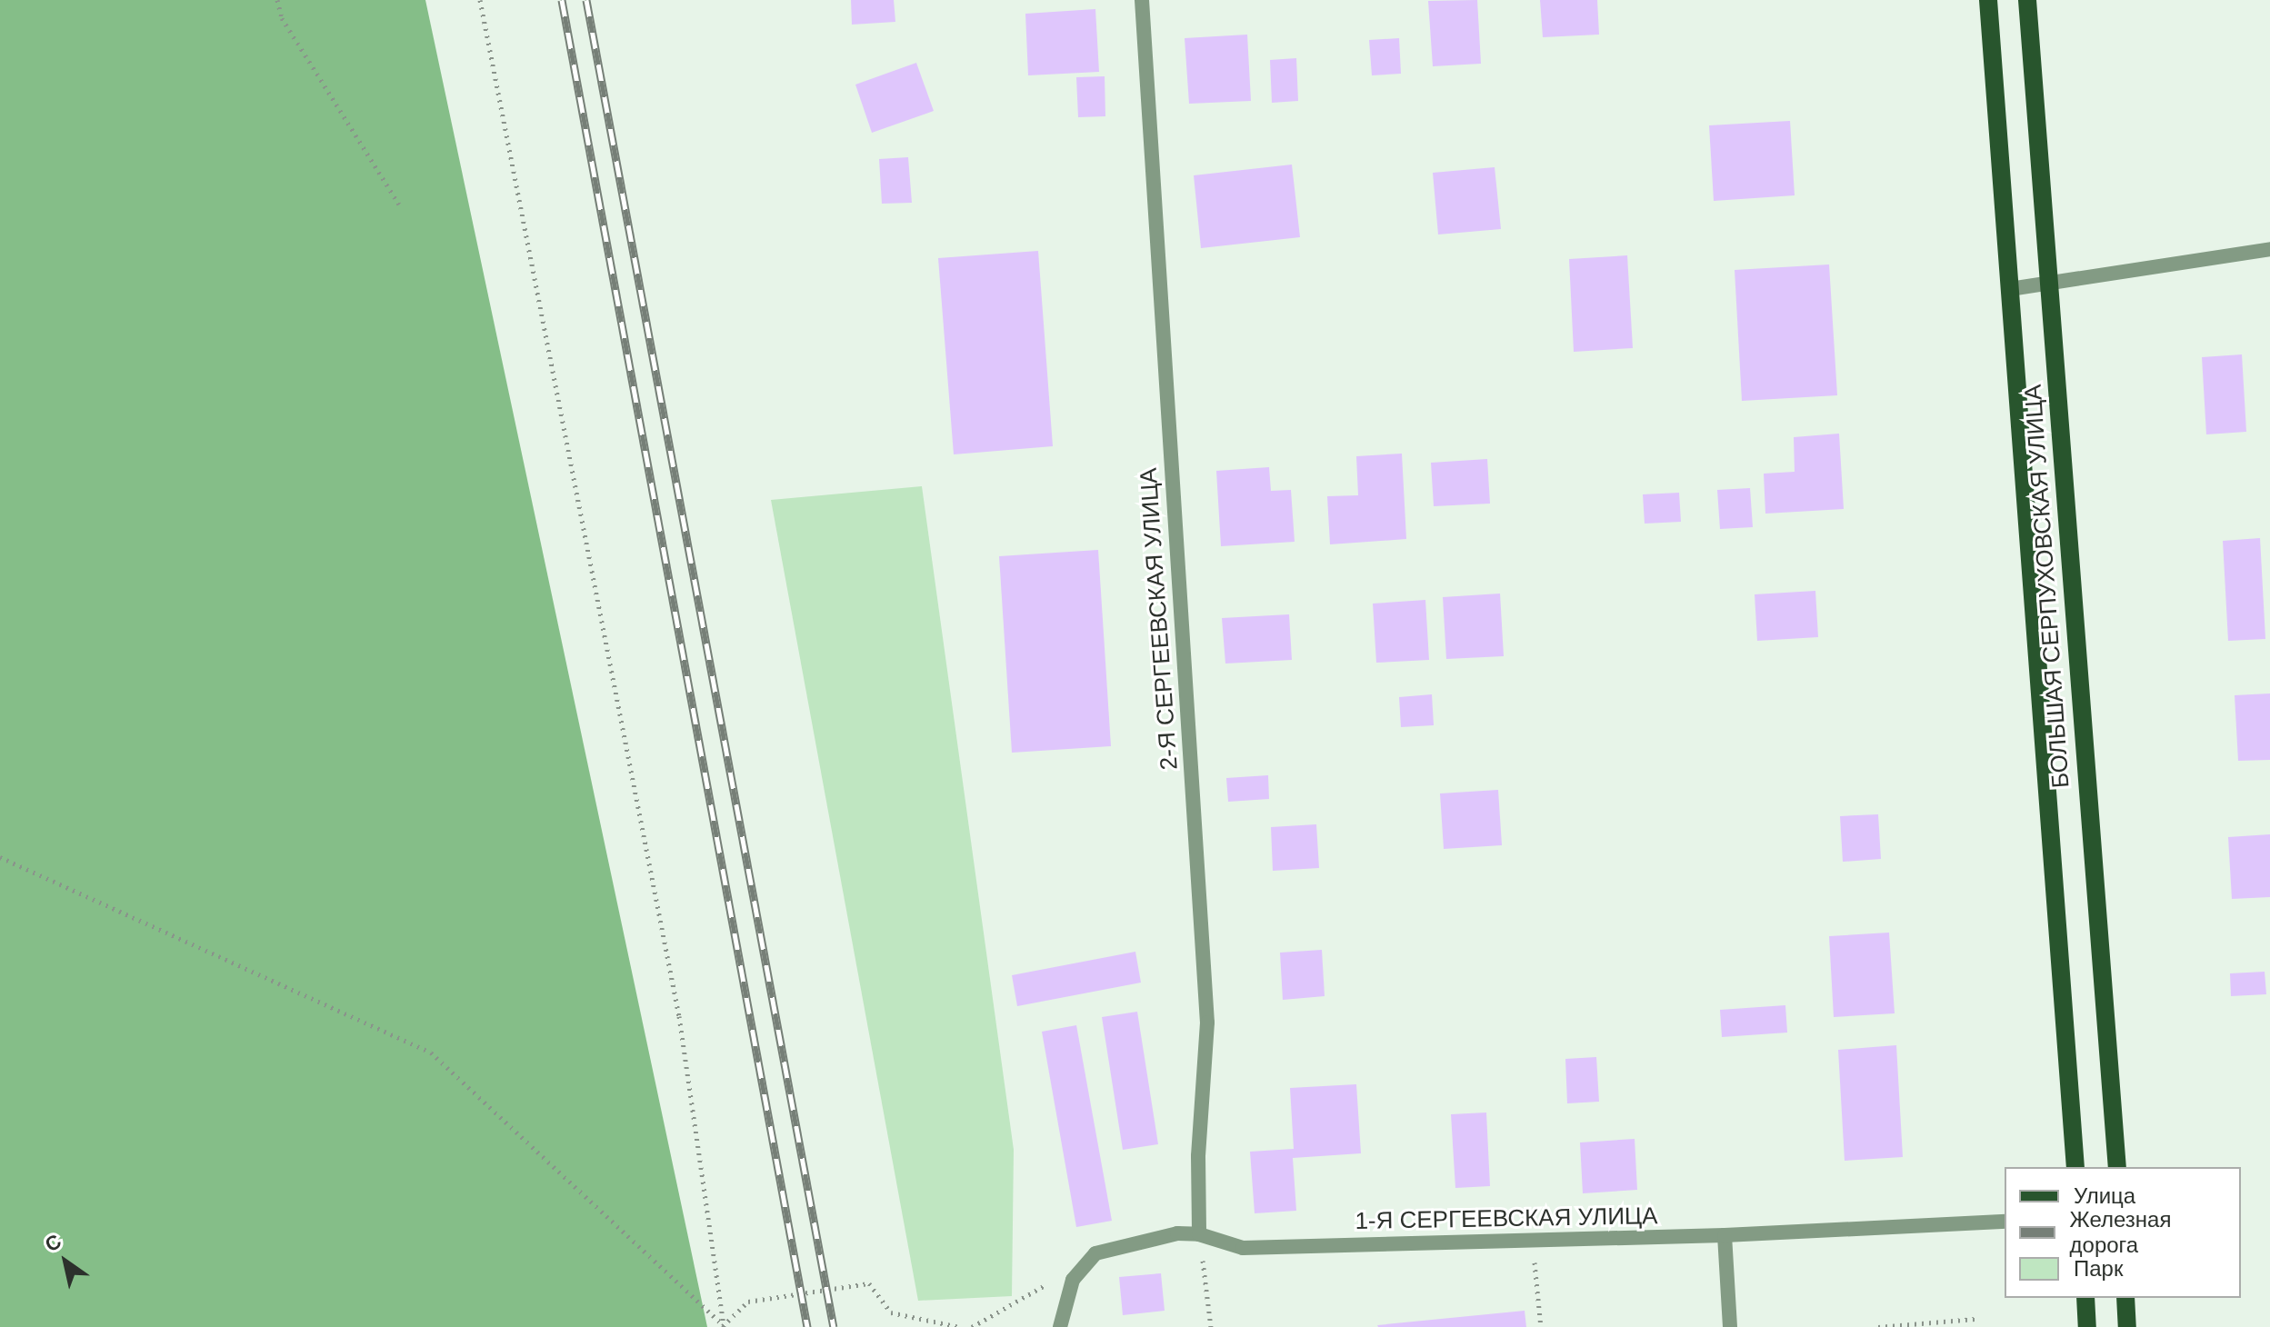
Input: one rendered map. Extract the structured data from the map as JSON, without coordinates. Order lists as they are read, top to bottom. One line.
{"streets":{"main road":["БОЛЬШАЯ СЕРПУХОВСКАЯ УЛИЦА"],"street":["2-Я СЕРГЕЕВСКАЯ УЛИЦА","1-Я СЕРГЕЕВСКАЯ УЛИЦА"]},"crossings":[["2-Я СЕРГЕЕВСКАЯ УЛИЦА","1-Я СЕРГЕЕВСКАЯ УЛИЦА"]],"legend":["Улица","Железная дорога","Парк"],"north":"top left"}
